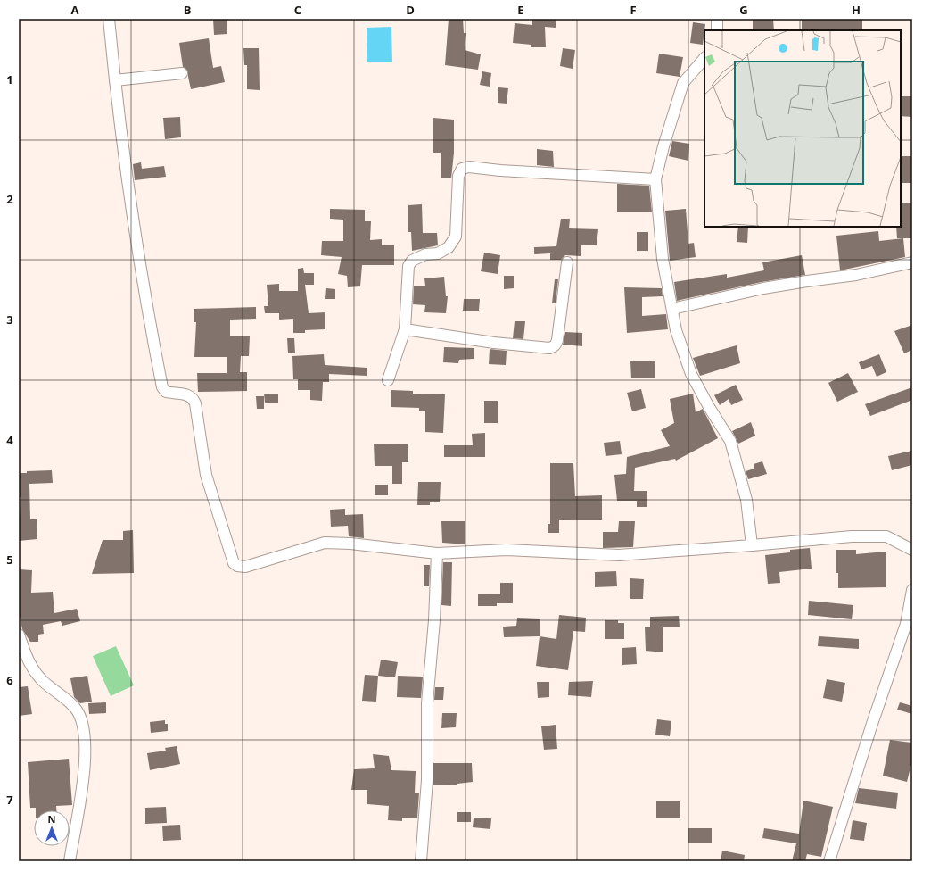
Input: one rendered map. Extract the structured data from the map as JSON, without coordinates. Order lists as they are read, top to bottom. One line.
{"north":"top","grid":{"columns":["A","B","C","D","E","F","G","H"],"rows":["1","2","3","4","5","6","7"]}}
